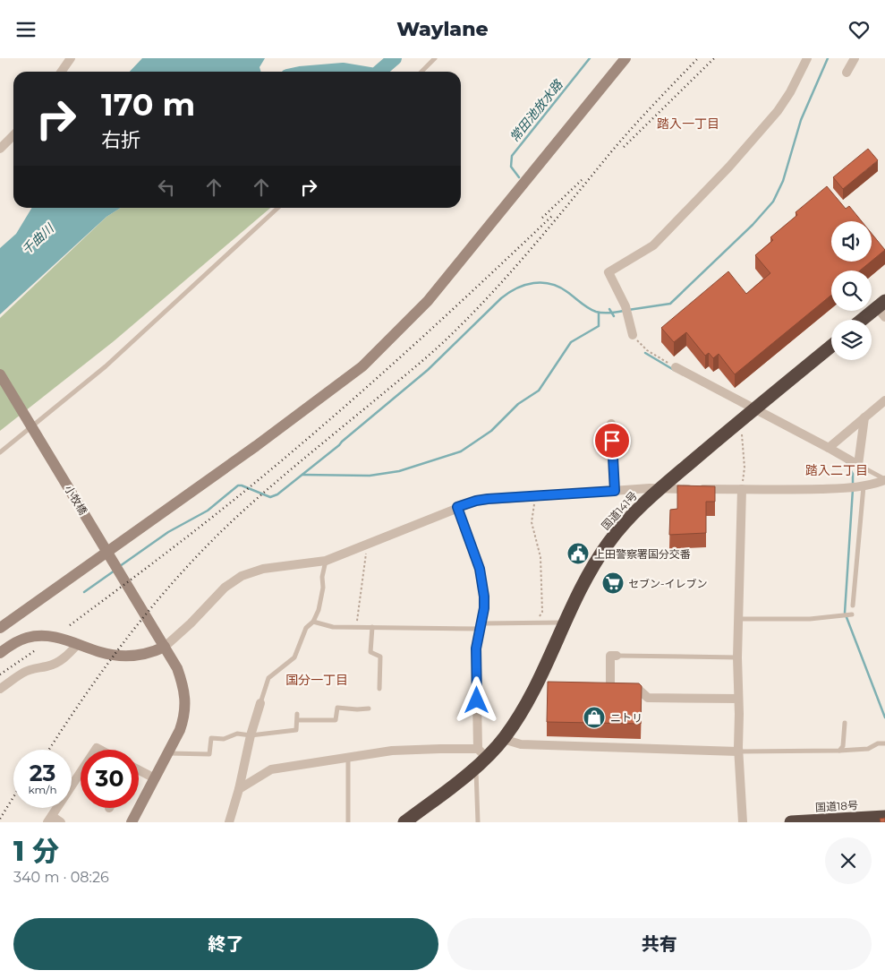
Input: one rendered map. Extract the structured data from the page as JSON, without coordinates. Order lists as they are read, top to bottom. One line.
{"streets":{"highway":["国道141号","国道18号"],"street":["小牧橋"]},"districts":["踏入一丁目","踏入二丁目","国分一丁目"],"water":["常田池放水路","千曲川"],"places":{"public building":["上田警察署国分交番"],"supermarket":["セブン-イレブン"],"shop":["ニトリ"]},"page":{"header":"Waylane","turn":["170 m","右折"],"speed":"23 km/h","limit":"30","heading":["1 分","340 m · 08:26"],"buttons":["終了","共有"]}}
